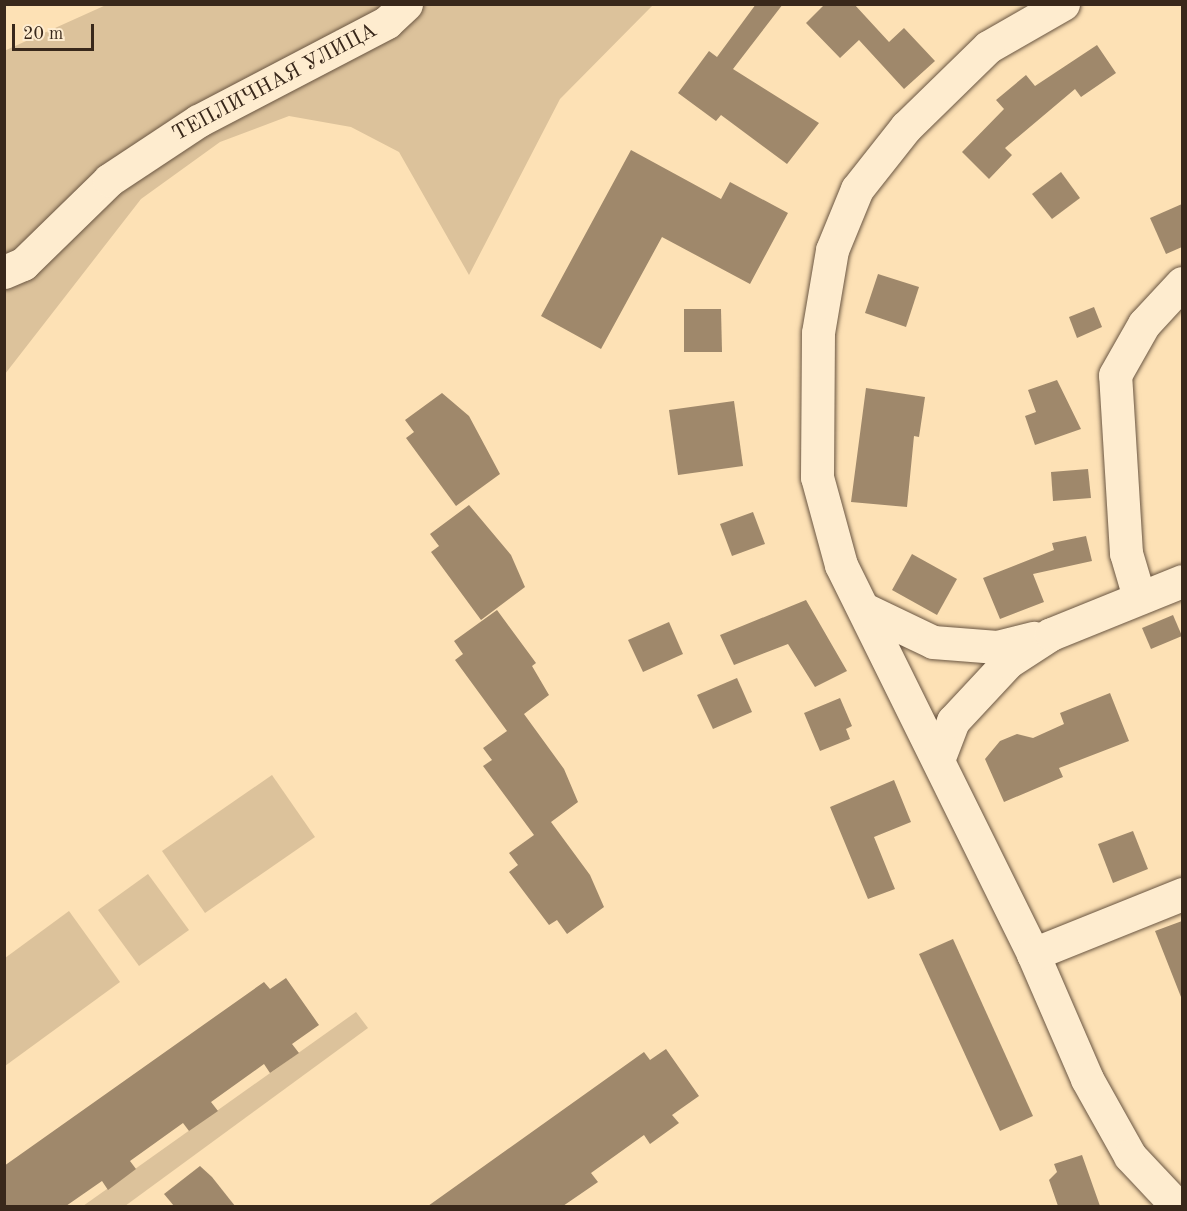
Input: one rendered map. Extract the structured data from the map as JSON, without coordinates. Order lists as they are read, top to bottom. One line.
{"streets":{"street":["ТЕПЛИЧНАЯ УЛИЦА"]},"scale_bar":"20 m"}
